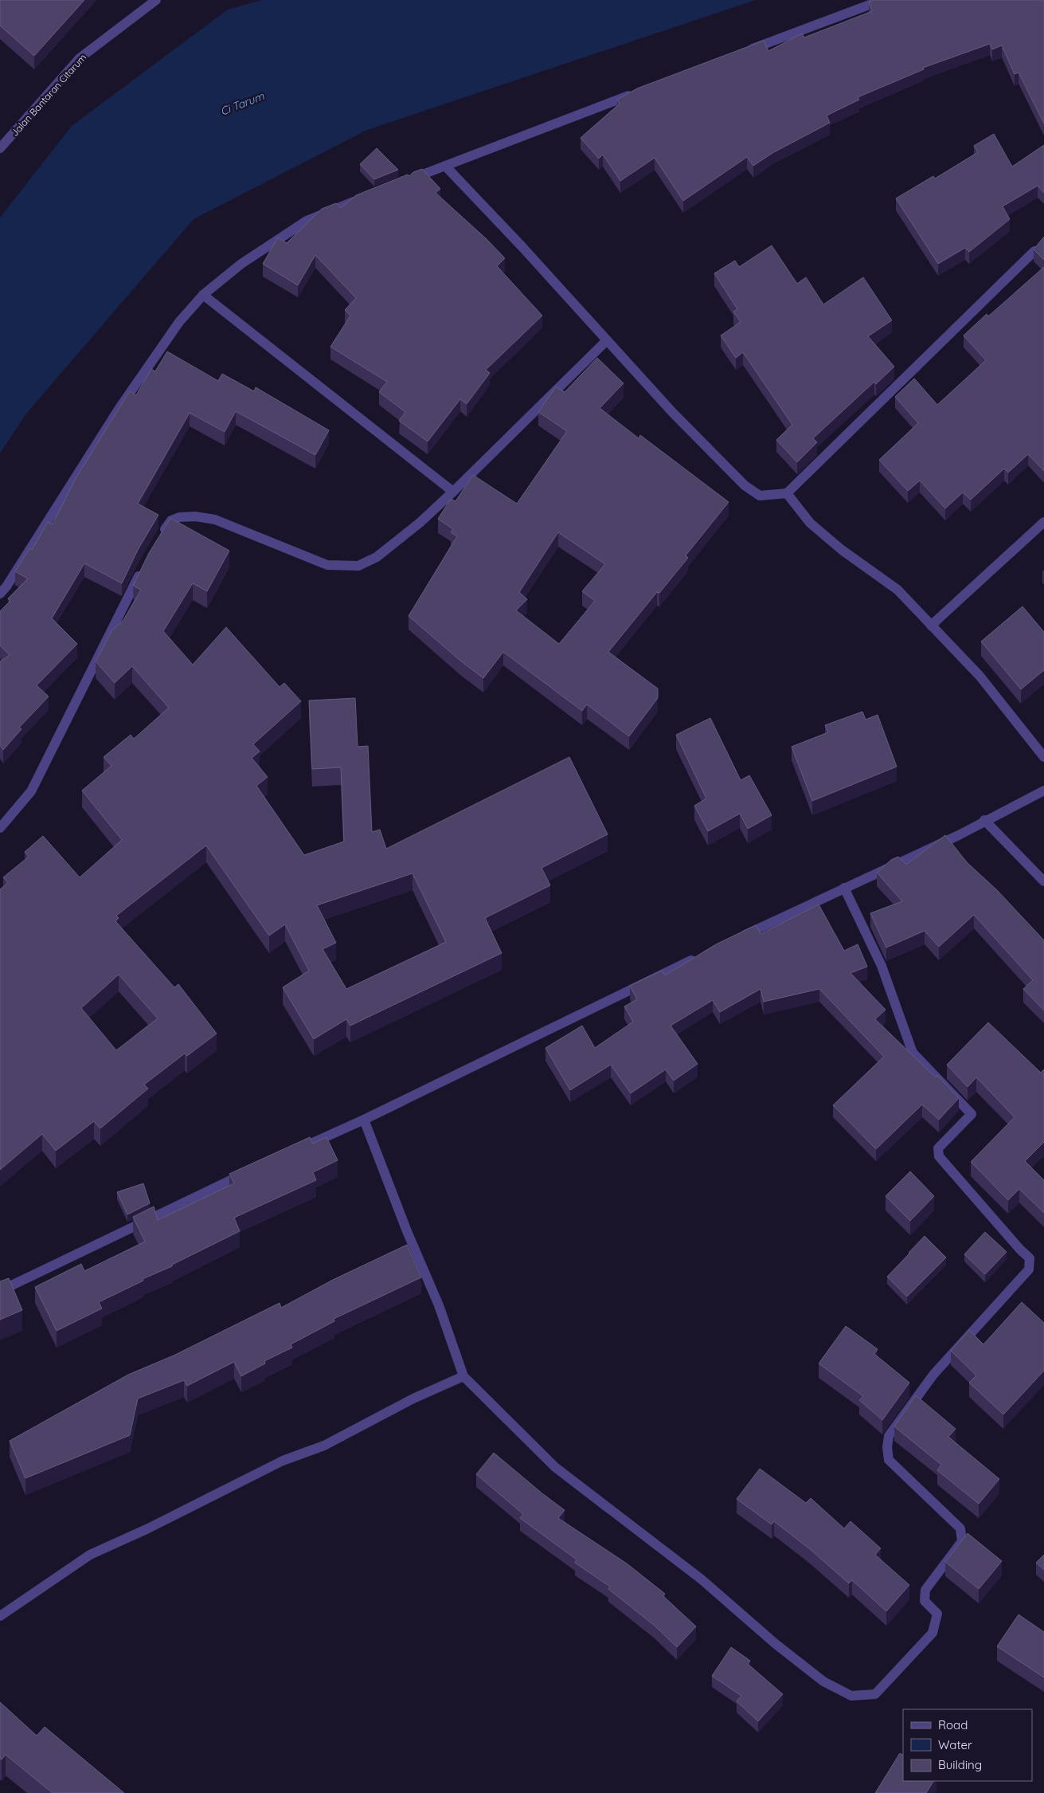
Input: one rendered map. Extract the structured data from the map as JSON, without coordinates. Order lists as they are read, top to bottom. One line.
{"streets":{"street":["Jalan Bantaran Citarum"]},"water":["Ci Tarum"],"legend":["Road","Water","Building"]}
